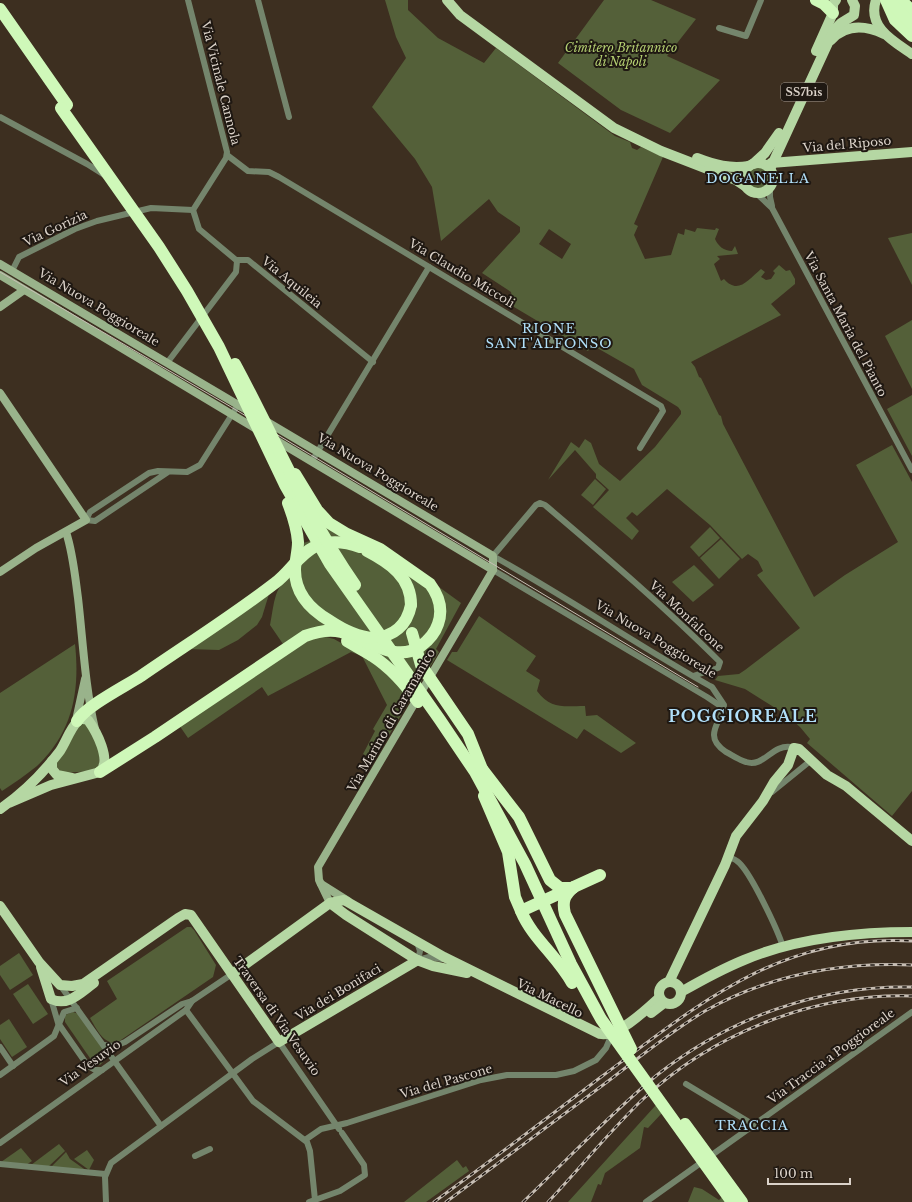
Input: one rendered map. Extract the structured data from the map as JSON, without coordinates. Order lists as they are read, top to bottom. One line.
{"streets":{"main road":["SS7bis","Via del Riposo","Via Nuova Poggioreale","Via Marino di Caramanico","Via dei Bonifaci","Via Macello","Traversa di Via Vesuvio","Via Vesuvio"],"street":["Via Vicinale Cannola","Via Gorizia","Via Claudio Miccoli","Via Aquileia","Via Santa Maria del Pianto","Via Monfalcone","Via Traccia a Poggioreale","Via del Pascone"]},"crossings":[["Via Vicinale Cannola","Via Claudio Miccoli"],["Via Vicinale Cannola","Via Aquileia"],["SS7bis","Via del Riposo"],["Via Gorizia","Via Nuova Poggioreale"],["Via Nuova Poggioreale","Via Monfalcone"],["Via Nuova Poggioreale","Via Marino di Caramanico"],["Via dei Bonifaci","Traversa di Via Vesuvio"],["Via Macello","Via del Pascone"],["Traversa di Via Vesuvio","Via Vesuvio"],["Traversa di Via Vesuvio","Via del Pascone"]],"districts":["DOGANELLA","RIONE SANT'ALFONSO","POGGIOREALE","TRACCIA"],"parks":["Cimitero Britannico di Napoli"],"scale_bar":"100 m"}
